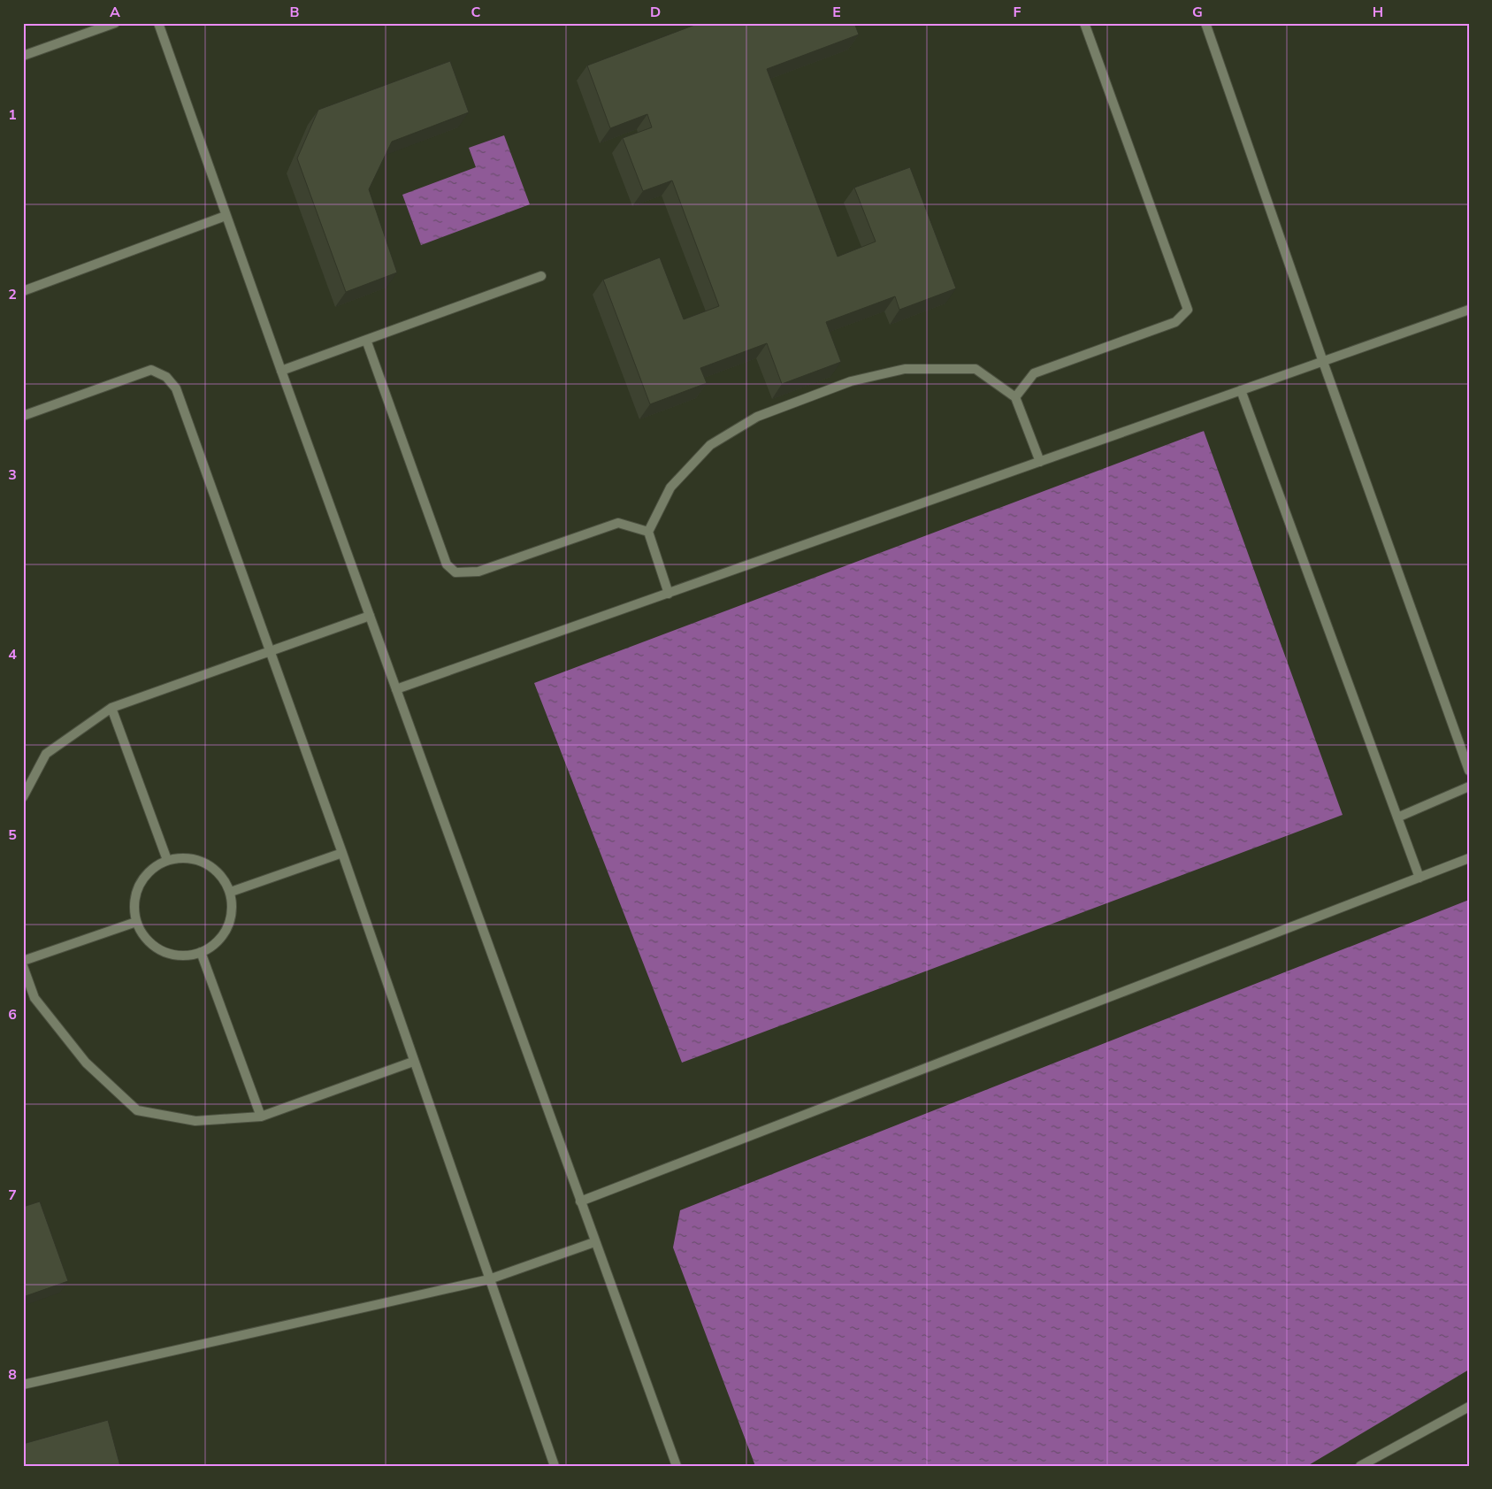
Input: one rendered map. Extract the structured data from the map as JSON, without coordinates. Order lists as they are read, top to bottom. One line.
{"grid":{"columns":["A","B","C","D","E","F","G","H"],"rows":["1","2","3","4","5","6","7","8"]}}
